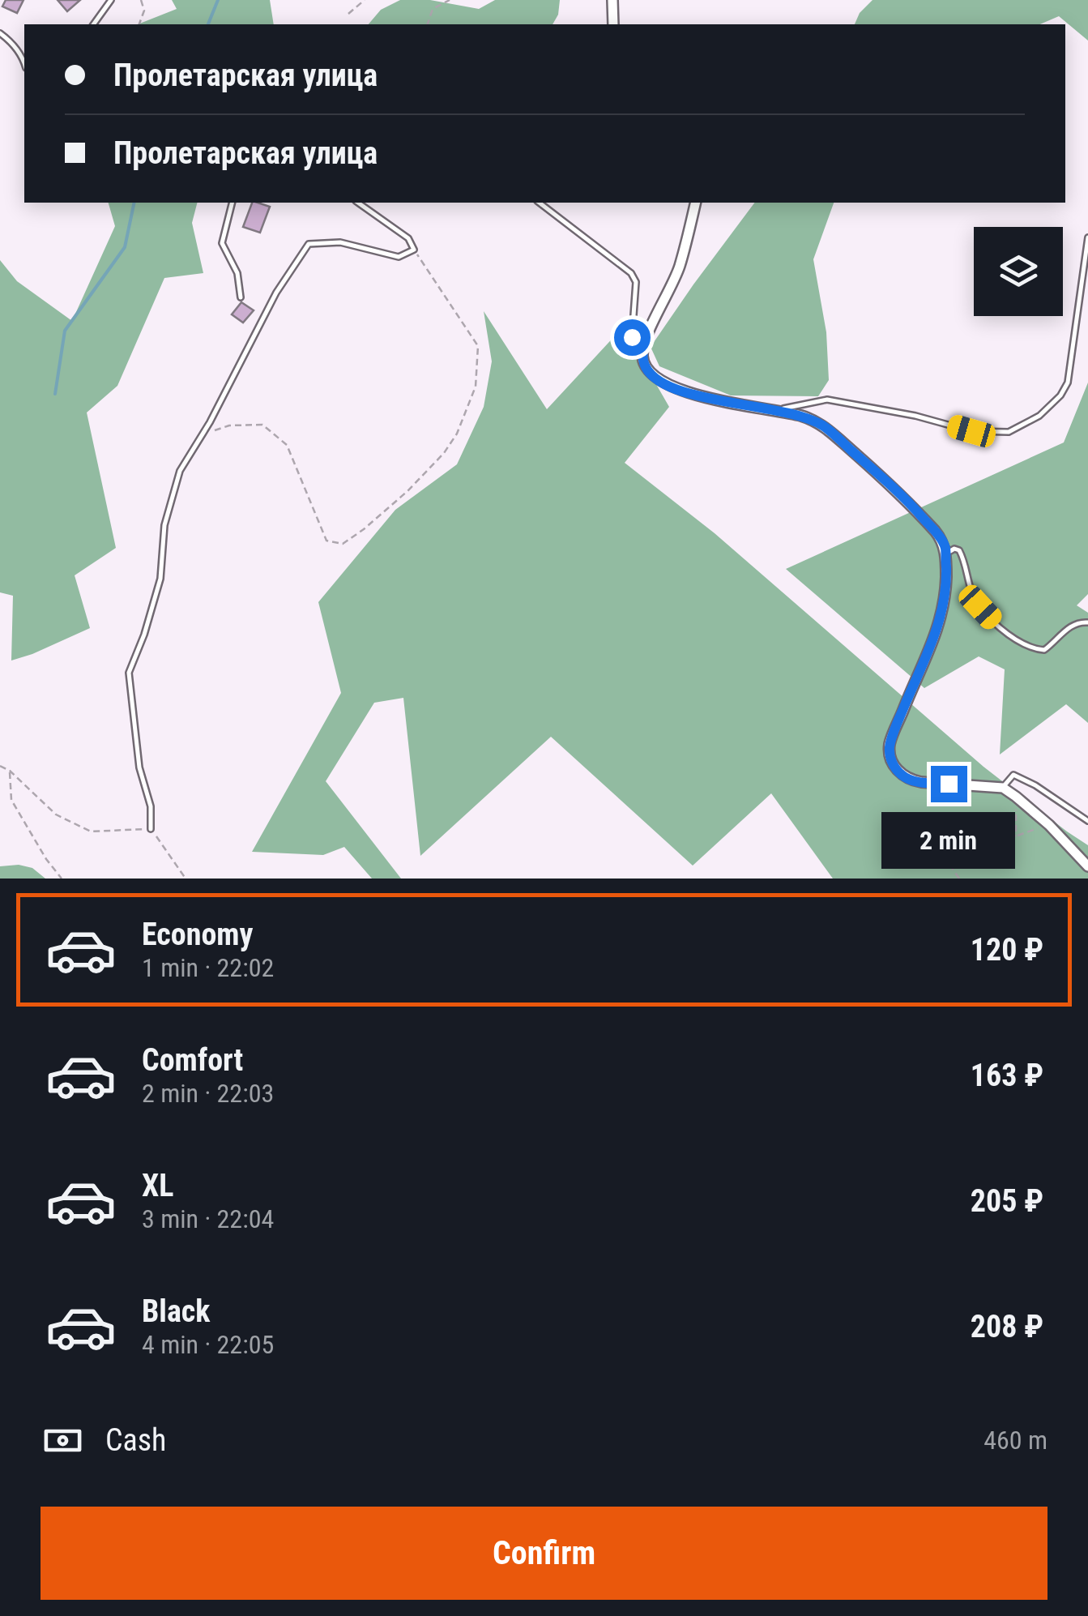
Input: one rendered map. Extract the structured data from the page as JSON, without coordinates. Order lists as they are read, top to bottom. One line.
{"page":{"banner":["Пролетарская улица","Пролетарская улица"],"bubble":"2 min","list":[{"name":"Economy","note":"1 min · 22:02","value":"120 ₽"},{"name":"Comfort","note":"2 min · 22:03","value":"163 ₽"},{"name":"XL","note":"3 min · 22:04","value":"205 ₽"},{"name":"Black","note":"4 min · 22:05","value":"208 ₽"}],"pay":["Cash","460 m"],"buttons":"Confirm"}}
